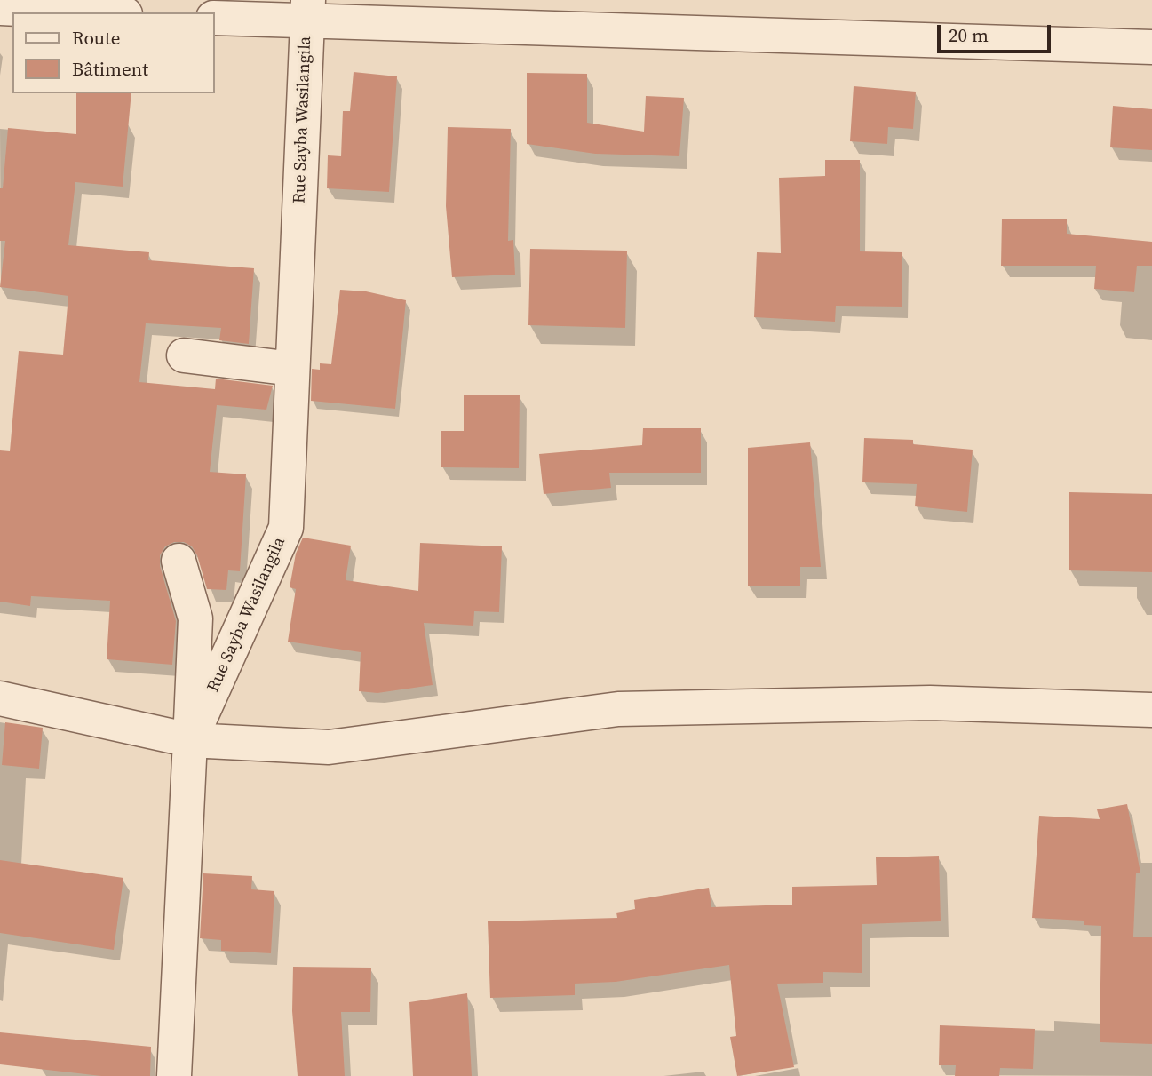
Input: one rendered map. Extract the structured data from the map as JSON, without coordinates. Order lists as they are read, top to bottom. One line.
{"streets":{"street":["Rue Sayba Wasilangila"]},"legend":["Route","Bâtiment"],"scale_bar":"20 m"}
